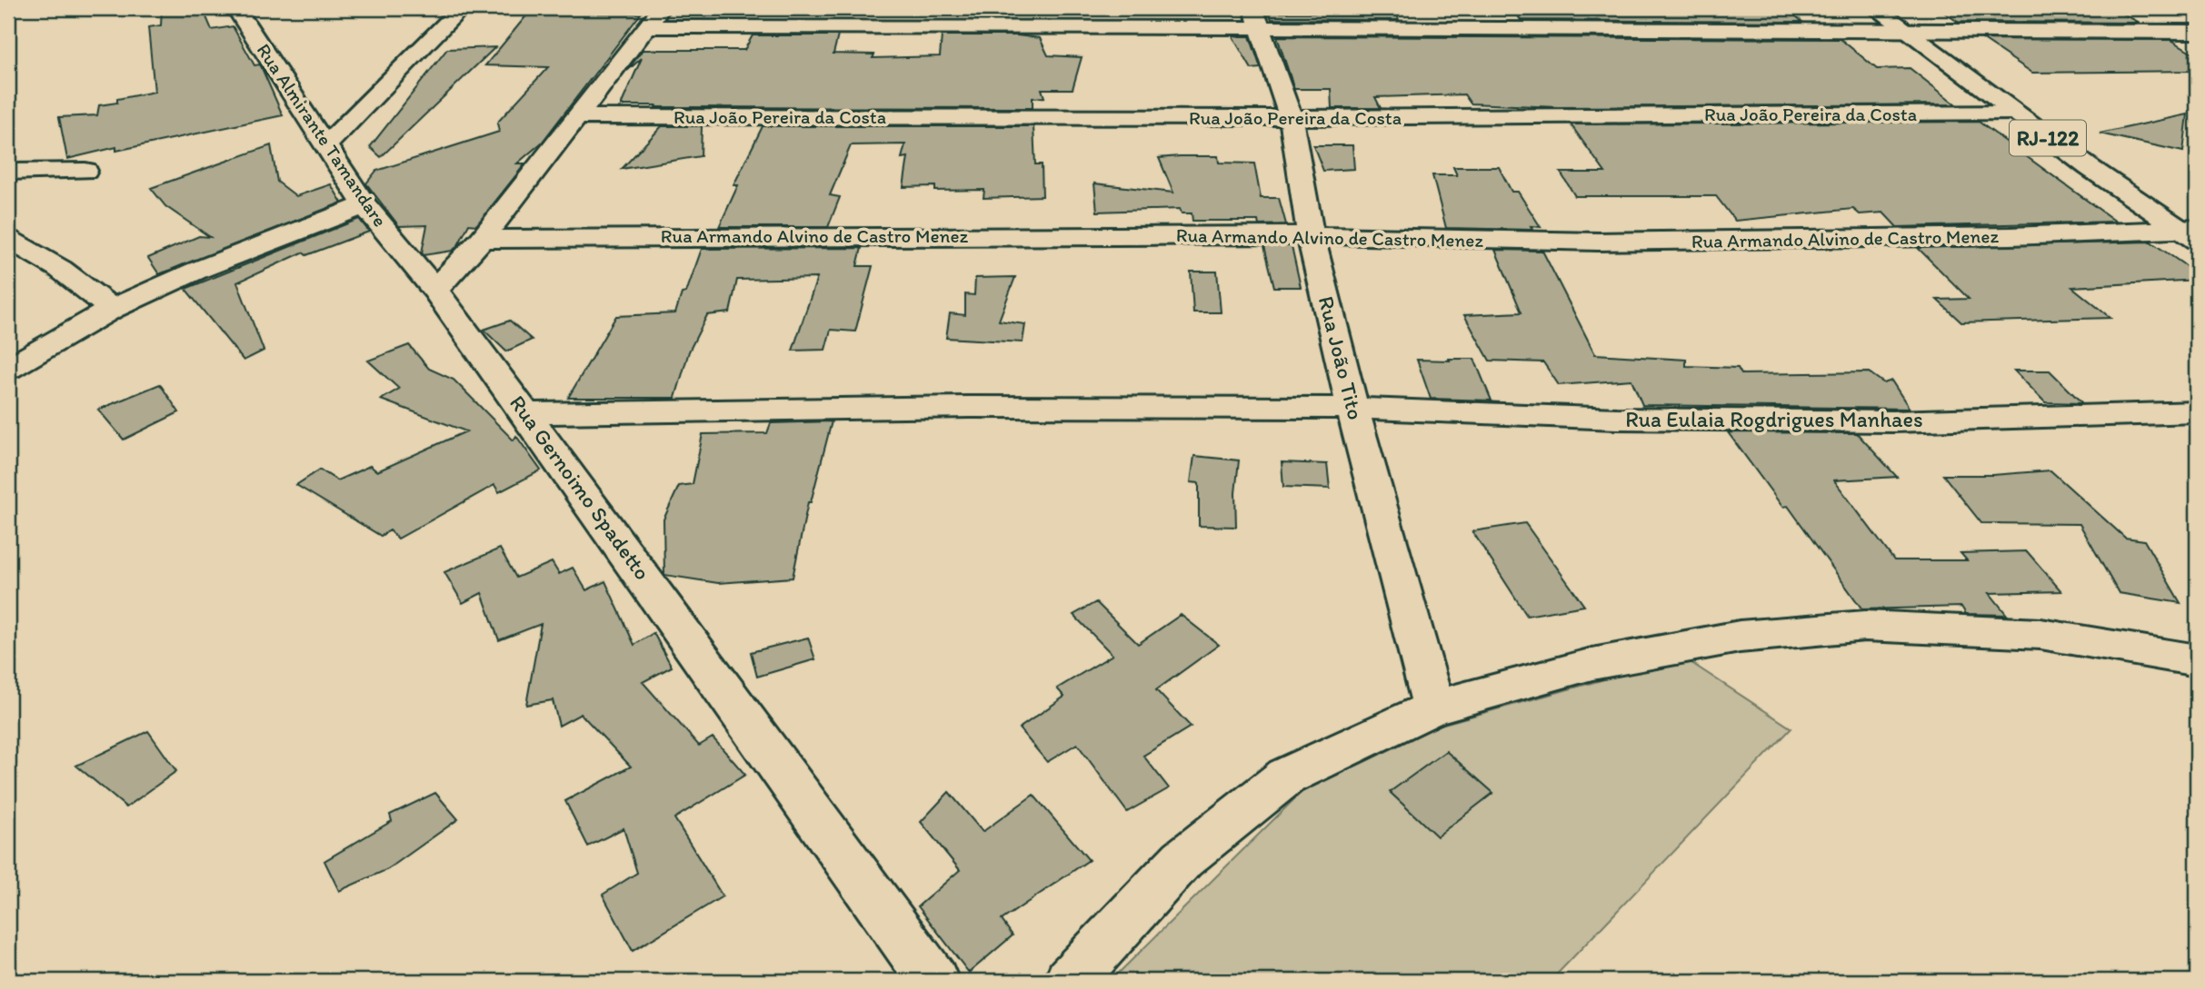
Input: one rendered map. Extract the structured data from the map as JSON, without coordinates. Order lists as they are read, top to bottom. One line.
{"streets":{"street":["Rua João Pereira da Costa","Rua Almirante Tamandare","RJ-122","Rua Armando Alvino de Castro Menez","Rua João Tito","Rua Eulaia Rogdrigues Manhaes","Rua Gernoimo Spadetto"]},"crossings":[["Rua João Pereira da Costa","RJ-122"],["Rua João Pereira da Costa","Rua João Tito"],["Rua Almirante Tamandare","Rua Gernoimo Spadetto"],["RJ-122","Rua Armando Alvino de Castro Menez"],["Rua Armando Alvino de Castro Menez","Rua João Tito"],["Rua João Tito","Rua Eulaia Rogdrigues Manhaes"],["Rua Eulaia Rogdrigues Manhaes","Rua Gernoimo Spadetto"]]}
